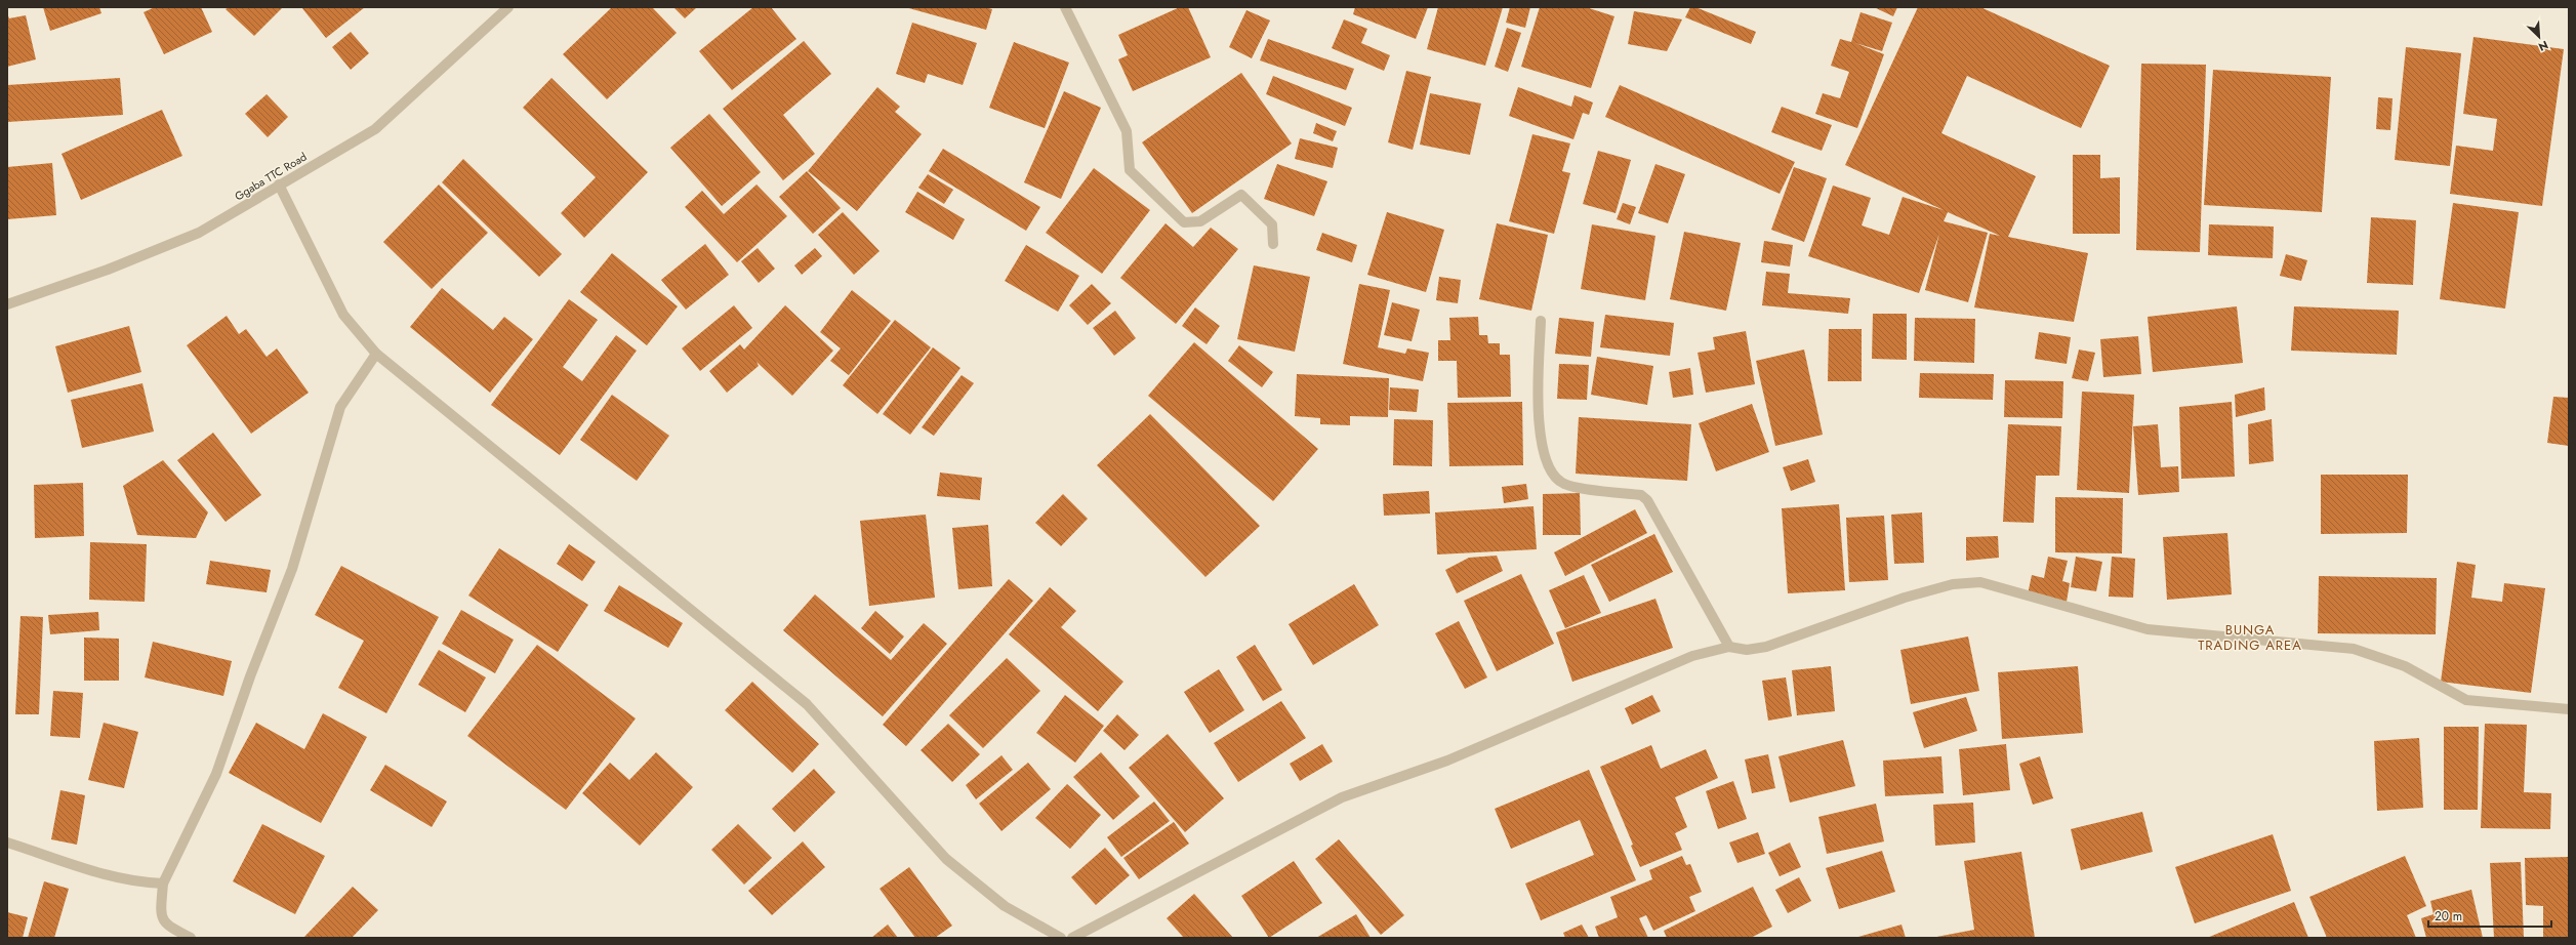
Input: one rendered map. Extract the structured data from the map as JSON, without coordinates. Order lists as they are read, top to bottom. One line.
{"streets":{"street":["Ggaba TTC Road"]},"districts":["BUNGA TRADING AREA"],"scale_bar":"20 m","north":"bottom right"}
